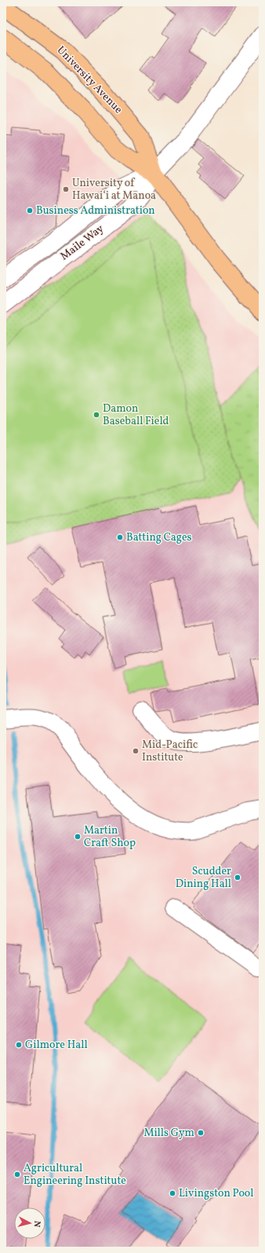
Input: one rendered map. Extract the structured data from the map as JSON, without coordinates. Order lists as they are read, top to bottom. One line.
{"streets":{"main road":["University Avenue"],"street":["Maile Way"]},"crossings":[["University Avenue","Maile Way"]],"places":["University of Hawaiʻi at Mānoa","Business Administration","Damon Baseball Field","Batting Cages","Mid-Pacific Institute","Martin Craft Shop","Scudder Dining Hall","Gilmore Hall","Mills Gym","Agricultural Engineering Institute","Livingston Pool"],"north":"right"}
